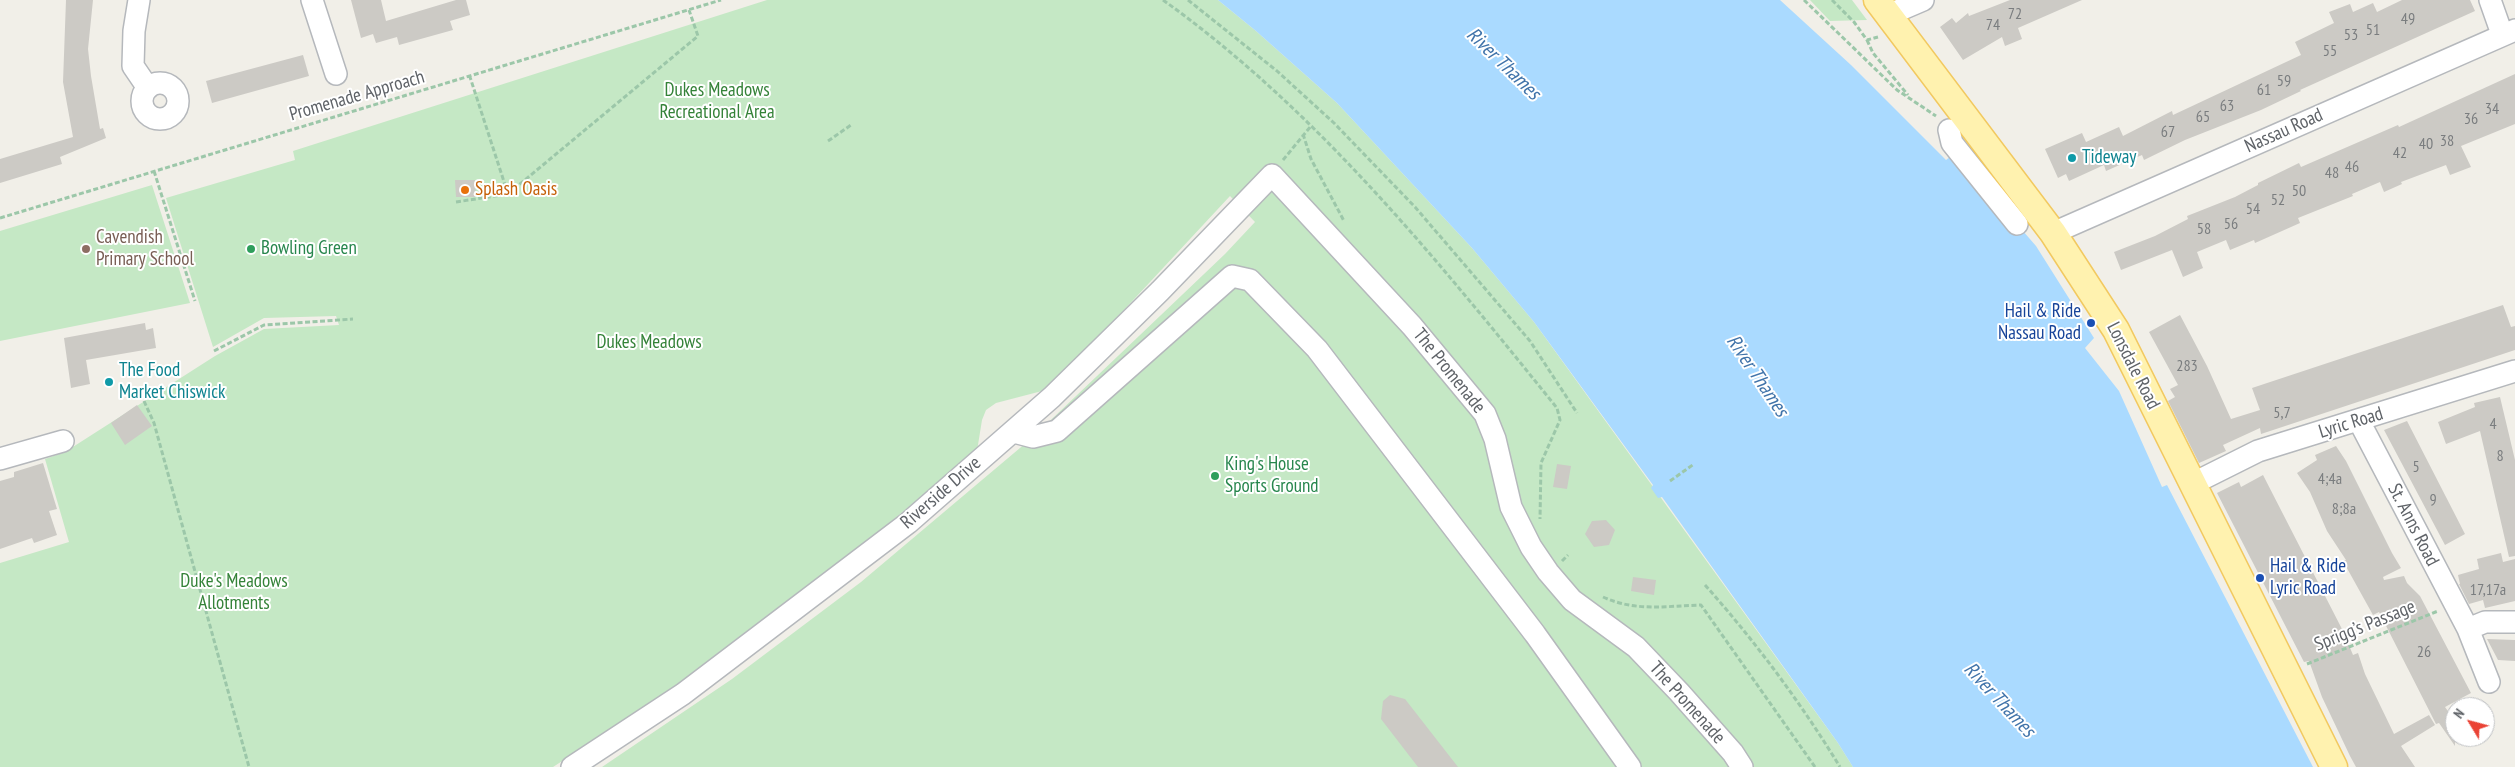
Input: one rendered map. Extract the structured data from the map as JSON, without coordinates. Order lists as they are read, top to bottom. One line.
{"streets":{"main road":["Lonsdale Road"],"street":["Nassau Road","The Promenade","Lyric Road","Riverside Drive","St. Anns Road"],"path":["Promenade Approach","Sprigg’s Passage"]},"crossings":[["Nassau Road","Lonsdale Road"],["Lonsdale Road","Lyric Road"],["Lonsdale Road","Sprigg’s Passage"],["The Promenade","Riverside Drive"],["Lyric Road","St. Anns Road"],["St. Anns Road","Sprigg’s Passage"]],"water":["River Thames"],"parks":["Dukes Meadows Recreational Area","Dukes Meadows","Duke's Meadows Allotments"],"places":["Tideway","Splash Oasis","Cavendish Primary School","Bowling Green","Hail & Ride Nassau Road","The Food Market Chiswick","King's House Sports Ground","Hail & Ride Lyric Road"],"house_numbers":["72","49","74","51","53","55","59","61","63","34","65","36","67","38","40","42","46","48","50","52","54","56","58","283","5,7","4","8","5","4;4a","9","8;8a","17,17a","26"],"north":"top left"}
